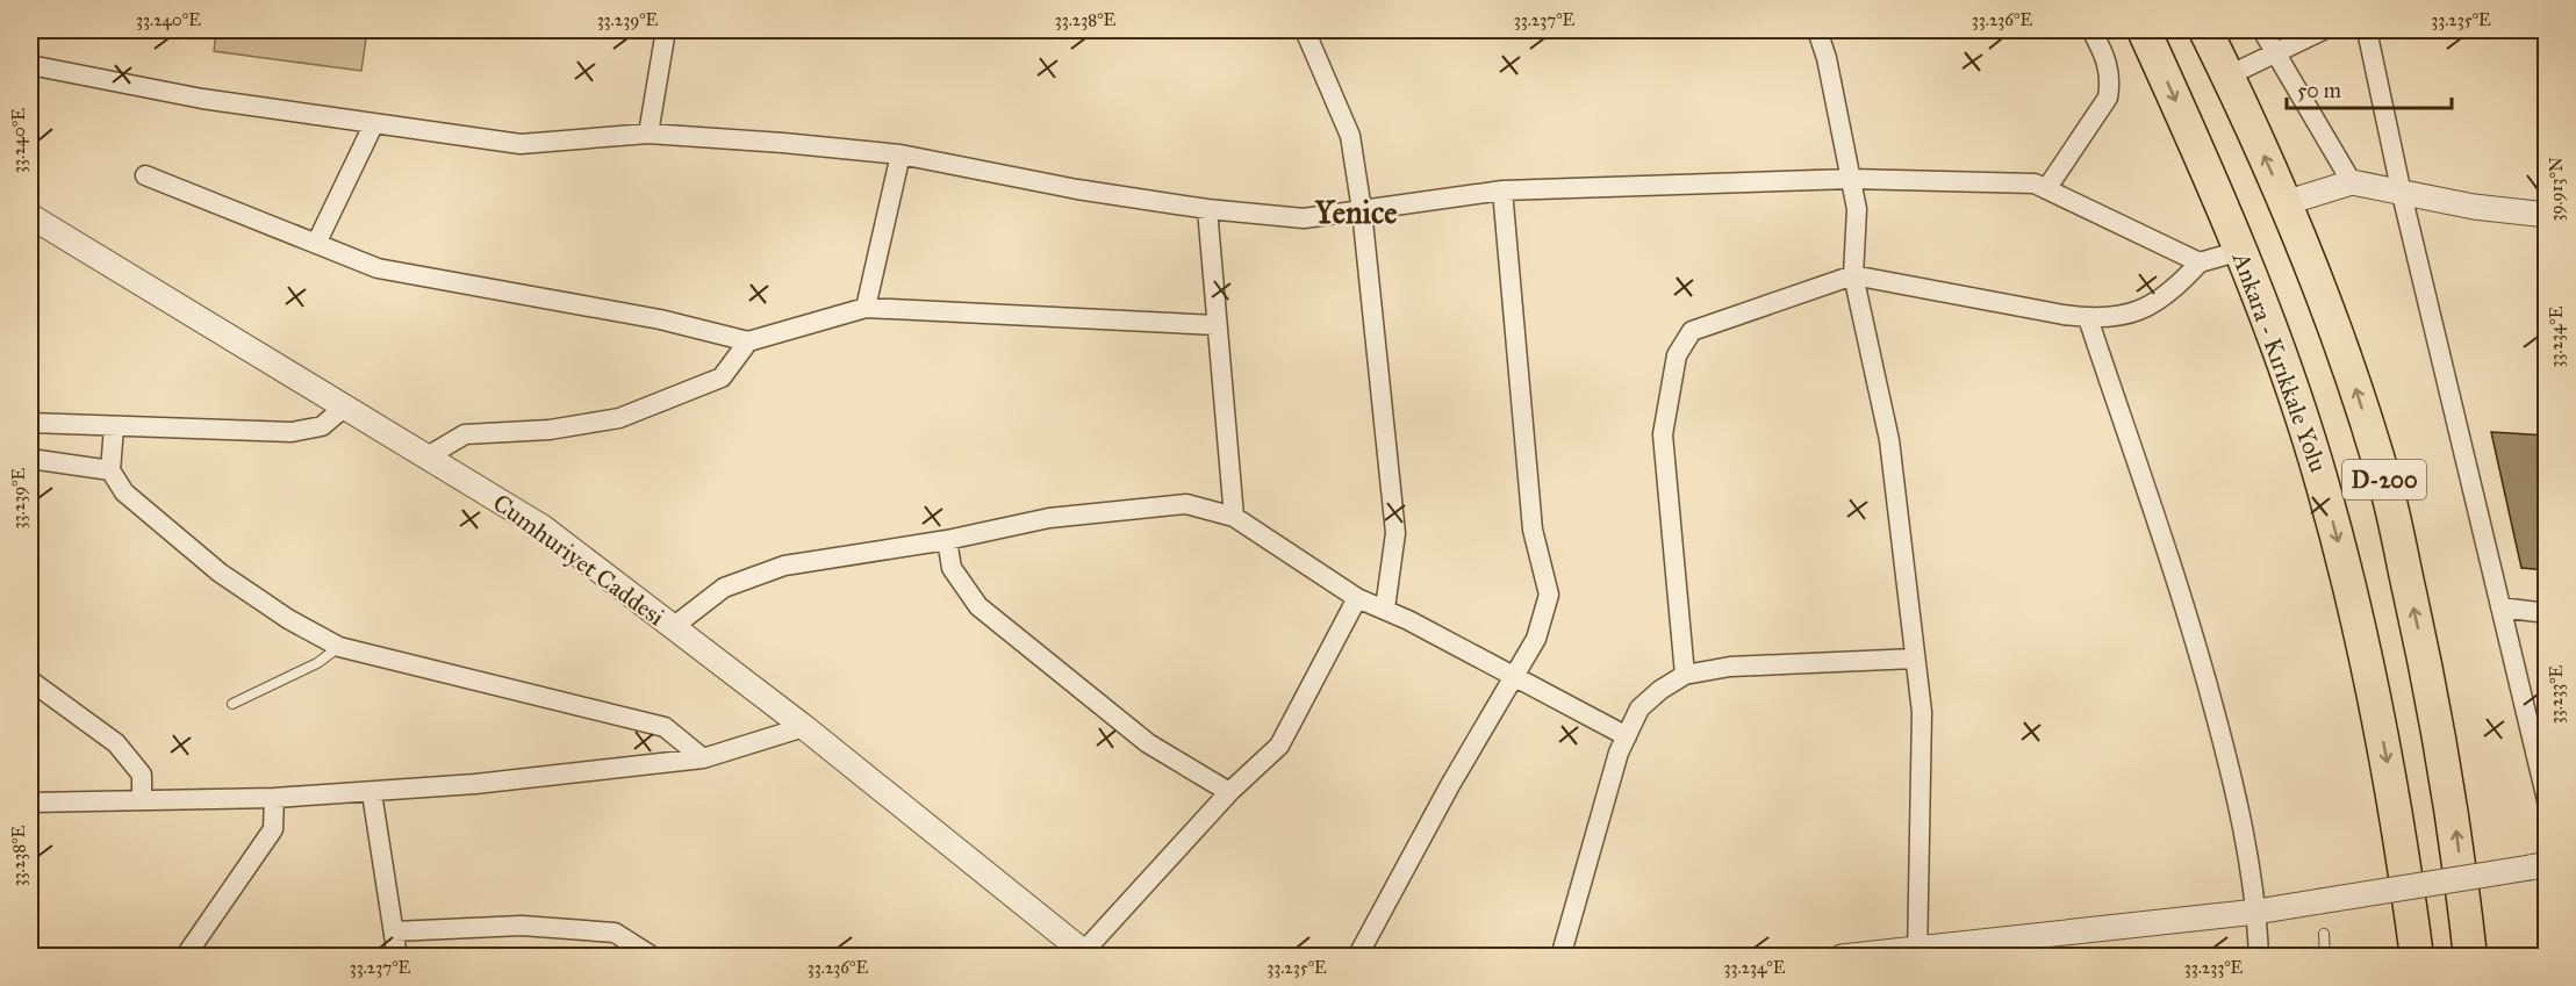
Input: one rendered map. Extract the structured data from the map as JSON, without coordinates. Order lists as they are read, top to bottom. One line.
{"streets":{"highway":["Ankara - Kırıkkale Yolu","D-200"],"street":["Cumhuriyet Caddesi"]},"districts":["Yenice"],"scale_bar":"50 m","coordinates":["33.240°E","33.239°E","33.238°E","33.237°E","33.236°E","33.235°E","39.913°N","33.234°E","33.233°E"]}
